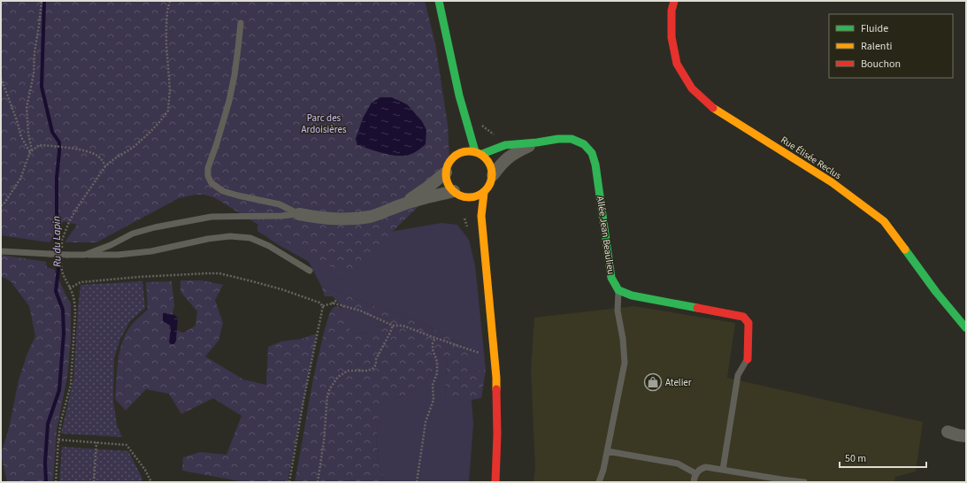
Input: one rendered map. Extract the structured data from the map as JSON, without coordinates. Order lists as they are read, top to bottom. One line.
{"streets":{"street":["Rue Élisée Reclus","Allée Jean Beaulieu"]},"water":["Ru du Lapin"],"parks":["Parc des Ardoisières"],"places":{"shop":["Atelier"]},"legend":["Fluide","Ralenti","Bouchon"],"scale_bar":"50 m"}
